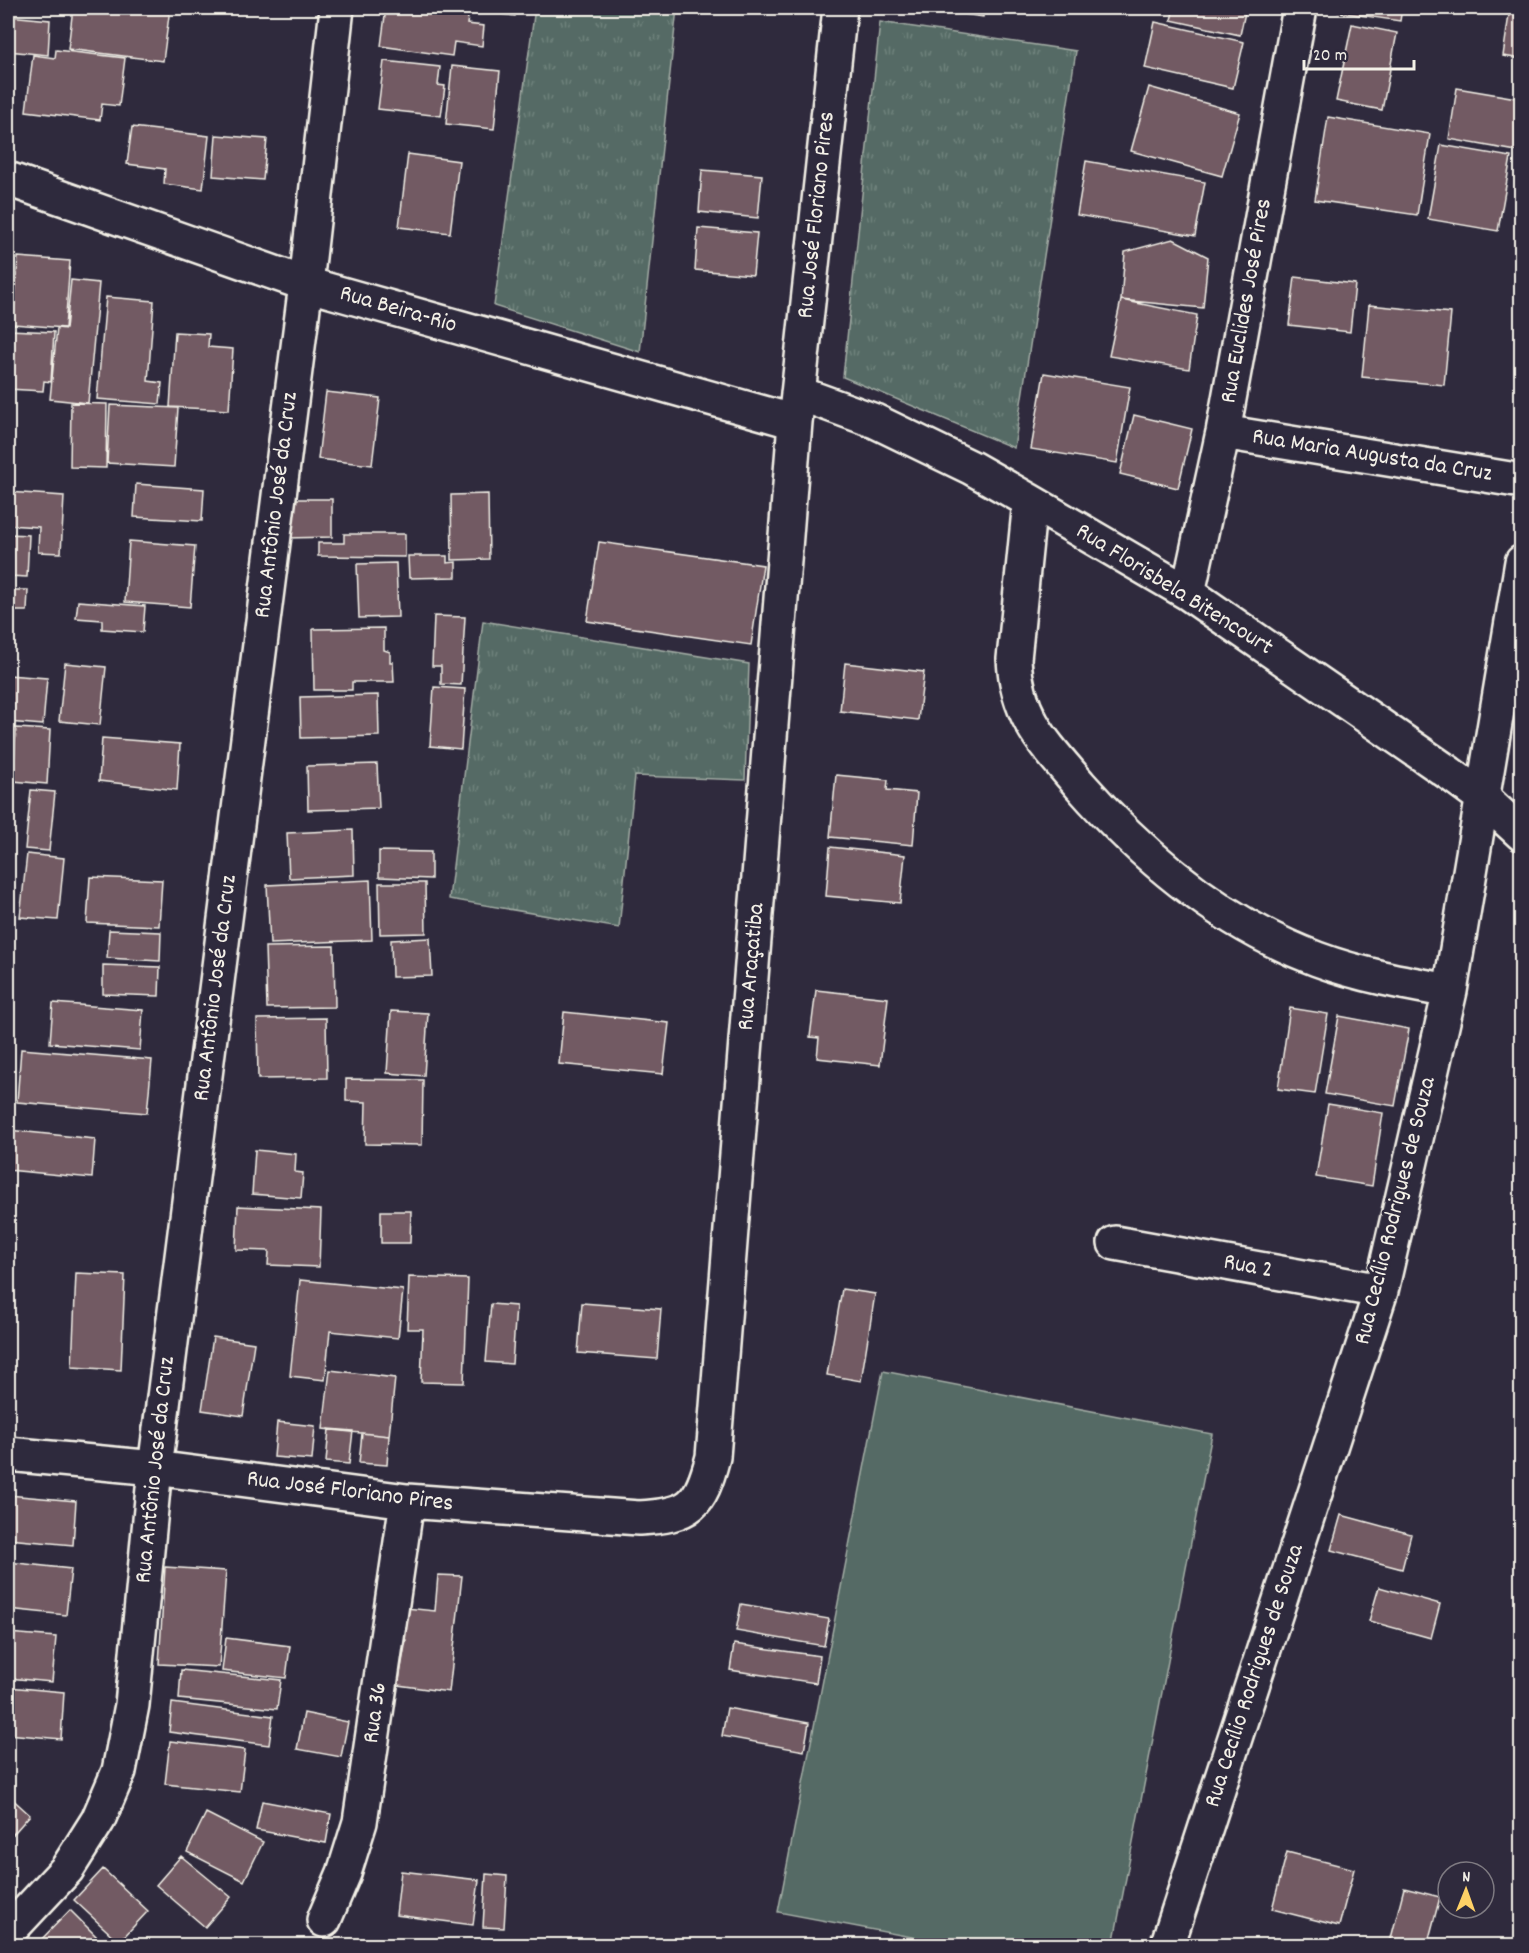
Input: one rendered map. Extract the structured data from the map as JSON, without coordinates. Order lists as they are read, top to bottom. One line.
{"streets":{"street":["Rua José Floriano Pires","Rua Euclides José Pires","Rua Beira-Rio","Rua Maria Augusta da Cruz","Rua Antônio José da Cruz","Rua Florisbela Bitencourt","Rua Araçatiba","Rua Cecílio Rodrigues de Souza","Rua 2","Rua 36"]},"crossings":[["Rua José Floriano Pires","Rua Beira-Rio"],["Rua José Floriano Pires","Rua Antônio José da Cruz"],["Rua José Floriano Pires","Rua Florisbela Bitencourt"],["Rua José Floriano Pires","Rua Araçatiba"],["Rua José Floriano Pires","Rua 36"],["Rua Euclides José Pires","Rua Maria Augusta da Cruz"],["Rua Euclides José Pires","Rua Florisbela Bitencourt"],["Rua Beira-Rio","Rua Antônio José da Cruz"],["Rua Beira-Rio","Rua Florisbela Bitencourt"],["Rua Beira-Rio","Rua Araçatiba"],["Rua Florisbela Bitencourt","Rua Araçatiba"],["Rua Florisbela Bitencourt","Rua Cecílio Rodrigues de Souza"],["Rua Cecílio Rodrigues de Souza","Rua 2"]],"scale_bar":"20 m","north":"top"}
